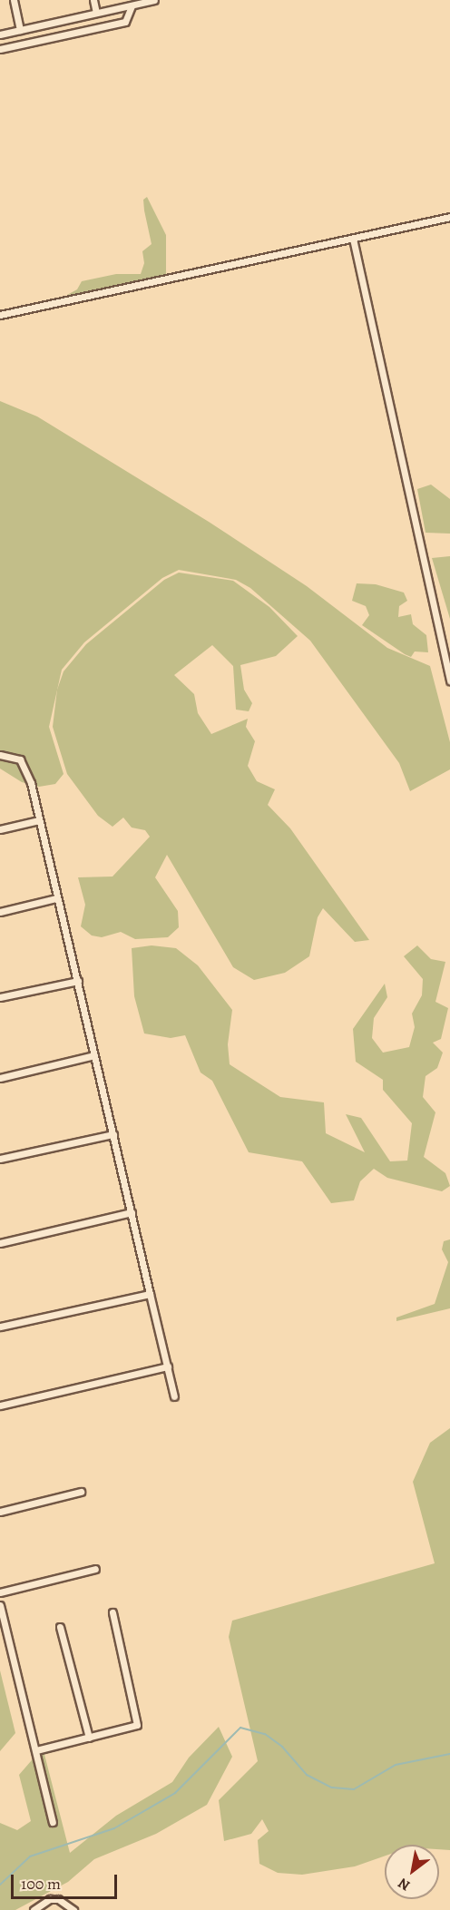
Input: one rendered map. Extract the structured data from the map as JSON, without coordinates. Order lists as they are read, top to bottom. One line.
{"scale_bar":"100 m","north":"bottom left"}
